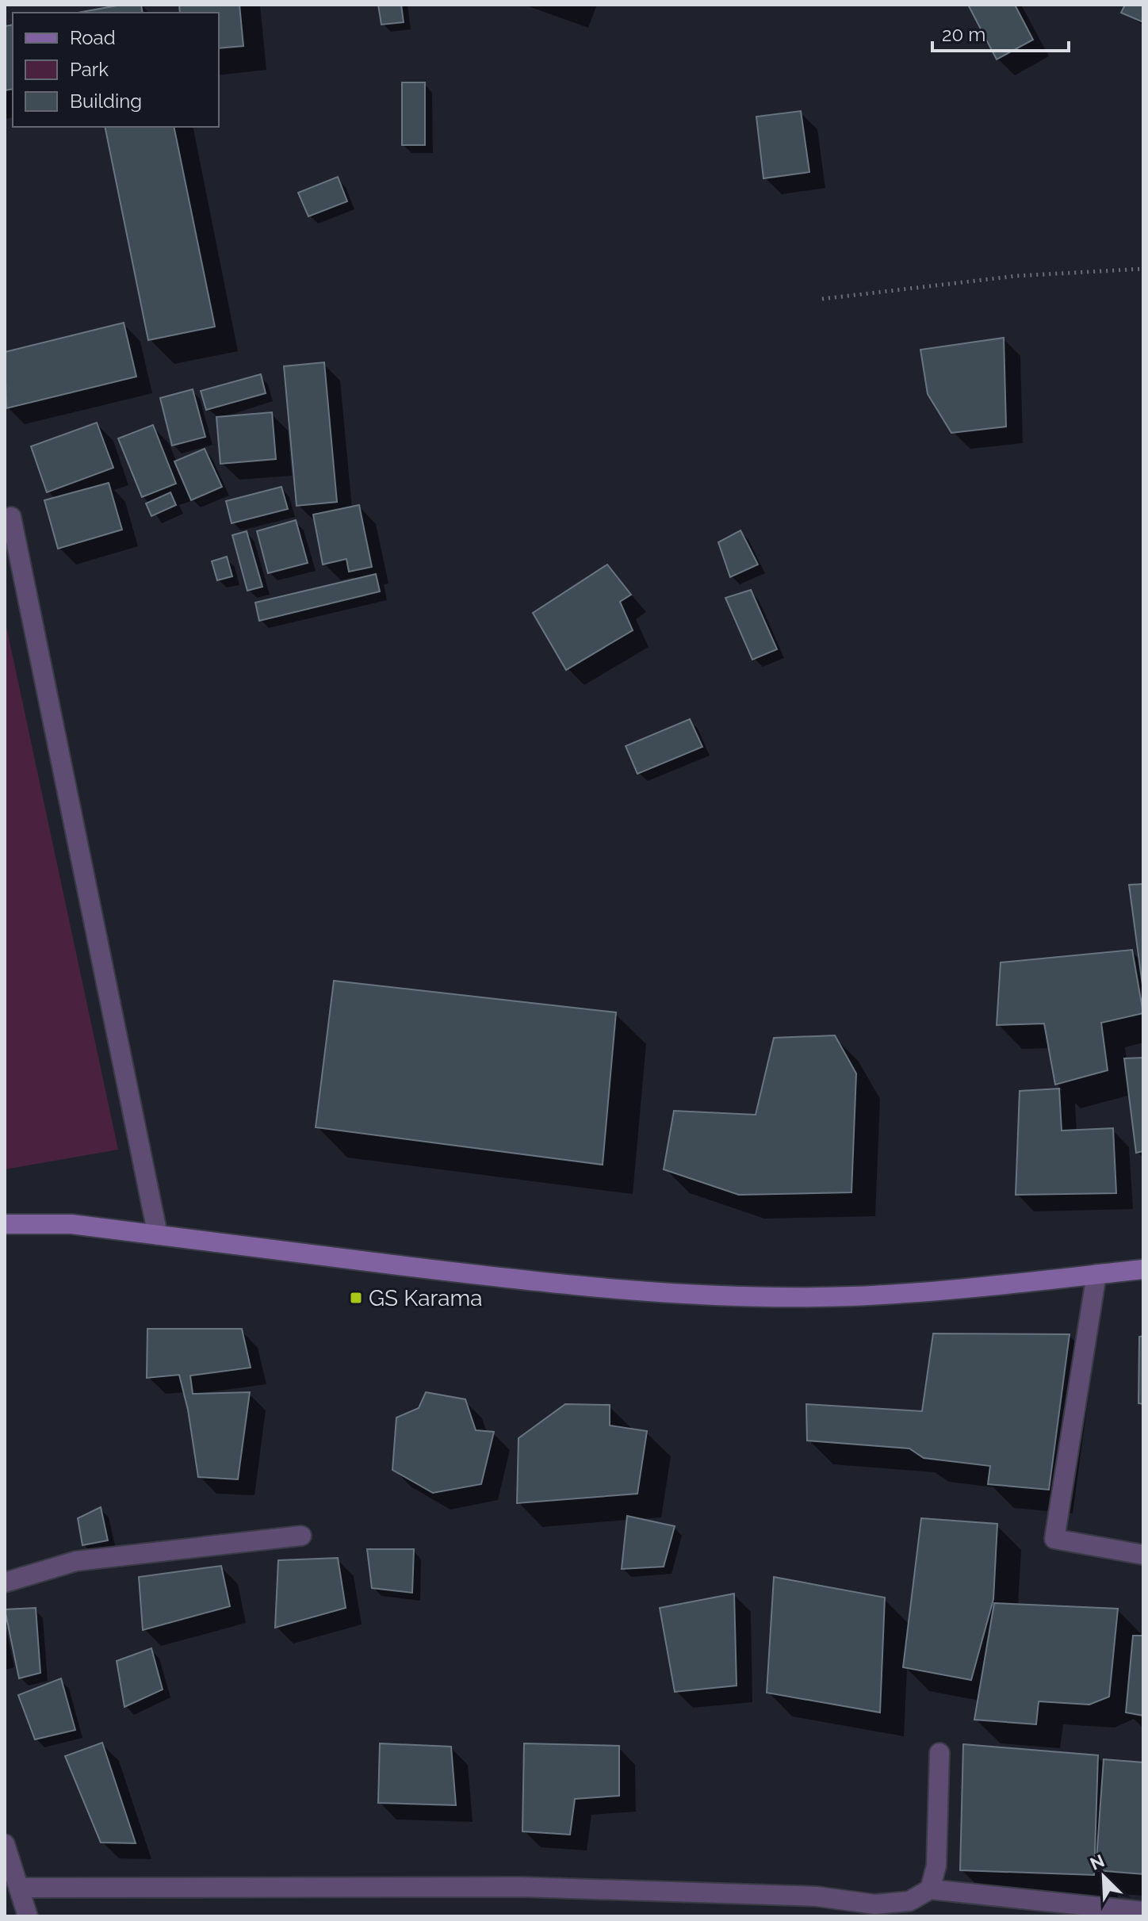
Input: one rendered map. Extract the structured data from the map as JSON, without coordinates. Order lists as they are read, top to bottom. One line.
{"places":{"transit":["GS Karama"]},"legend":["Road","Park","Building"],"scale_bar":"20 m","north":"top left"}
